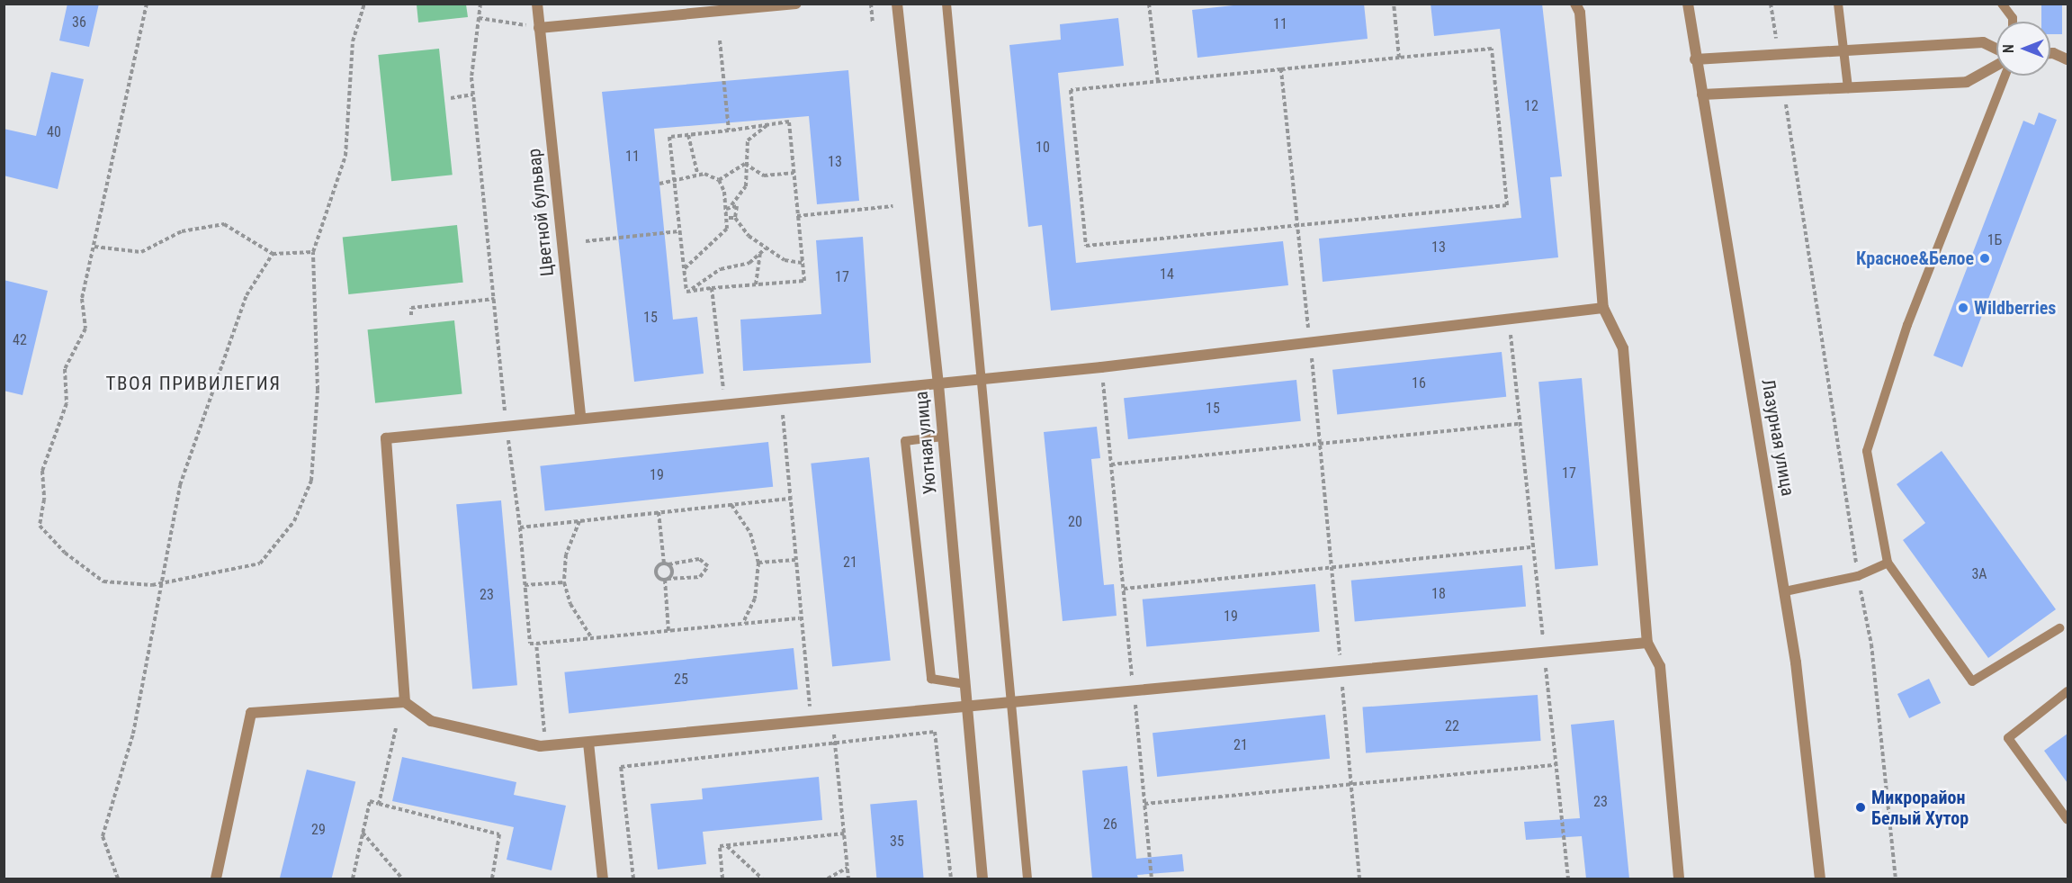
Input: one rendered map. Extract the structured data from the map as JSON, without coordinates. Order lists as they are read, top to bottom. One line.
{"streets":{"street":["Цветной бульвар","Лазурная улица","Уютная улица"]},"districts":["ТВОЯ ПРИВИЛЕГИЯ"],"places":["Красное&Белое","Wildberries","Микрорайон Белый Хутор"],"house_numbers":["36","11","12","40","10","11","13","1Б","13","14","17","15","42","16","15","17","19","20","21","3А","18","23","19","25","22","21","23","26","29","35"],"north":"left"}
